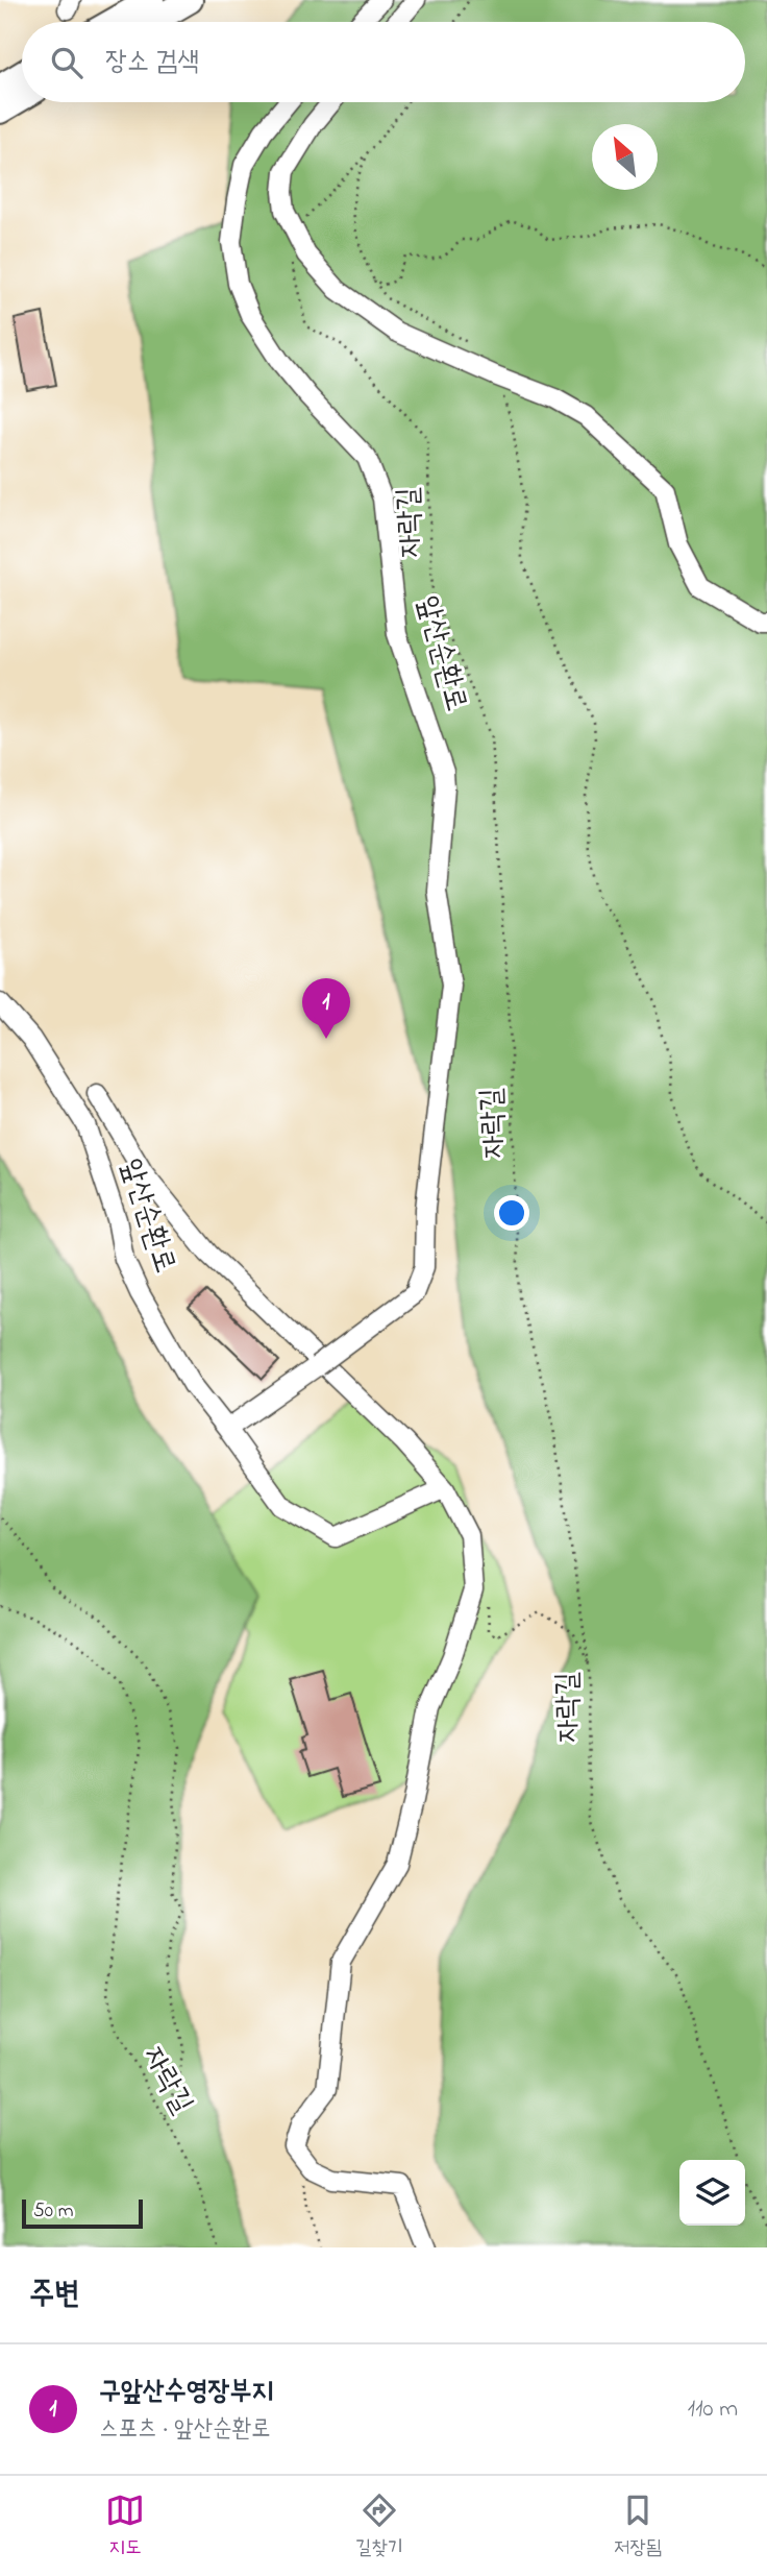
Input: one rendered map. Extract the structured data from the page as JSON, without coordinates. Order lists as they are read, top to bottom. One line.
{"streets":{"street":["앞산순환로"],"path":["자락길"]},"scale_bar":"50 m","north":"top left","page":{"search":"장소 검색","pins":"1","scale":"50 m","heading":"주변","list":[{"mark":"1","name":"구앞산수영장부지","note":"스포츠 · 앞산순환로","value":"110 m"}],"nav":["지도","길찾기","저장됨"]}}
